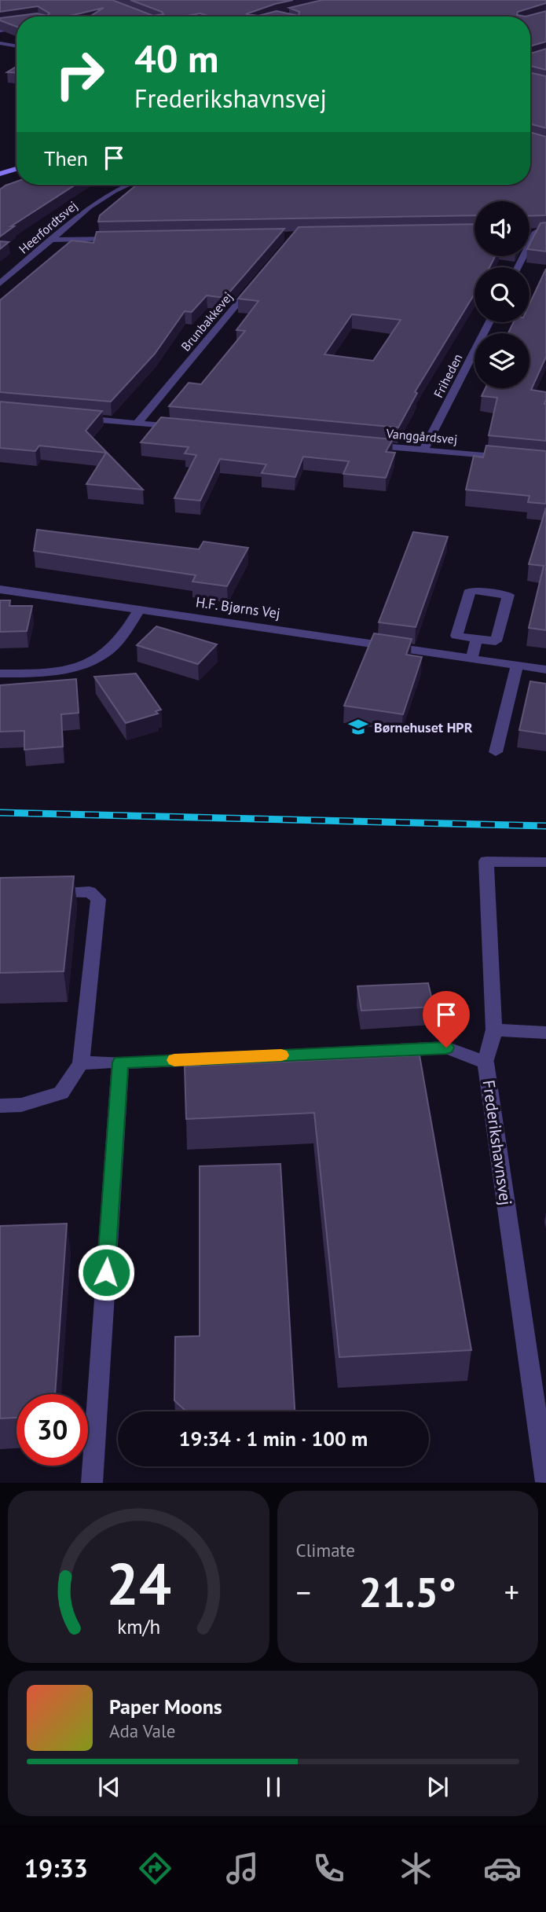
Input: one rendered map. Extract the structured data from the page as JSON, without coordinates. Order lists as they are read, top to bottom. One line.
{"streets":{"street":["Heerfordtsvej","Brunbakkevej","Friheden","Vanggårdsvej","H.F. Bjørns Vej","Frederikshavnsvej"]},"crossings":[["Friheden","Vanggårdsvej"]],"places":{"school or university":["Børnehuset HPR"]},"page":{"turn":["40 m","Frederikshavnsvej"],"then":"Then","limit":"30","trip":"19:34 · 1 min · 100 m","tile":"Climate","heat":["−","21.5°","+"],"song":["Paper Moons","Ada Vale"],"tabs":"19:33","gauge":["24","km/h"]}}
